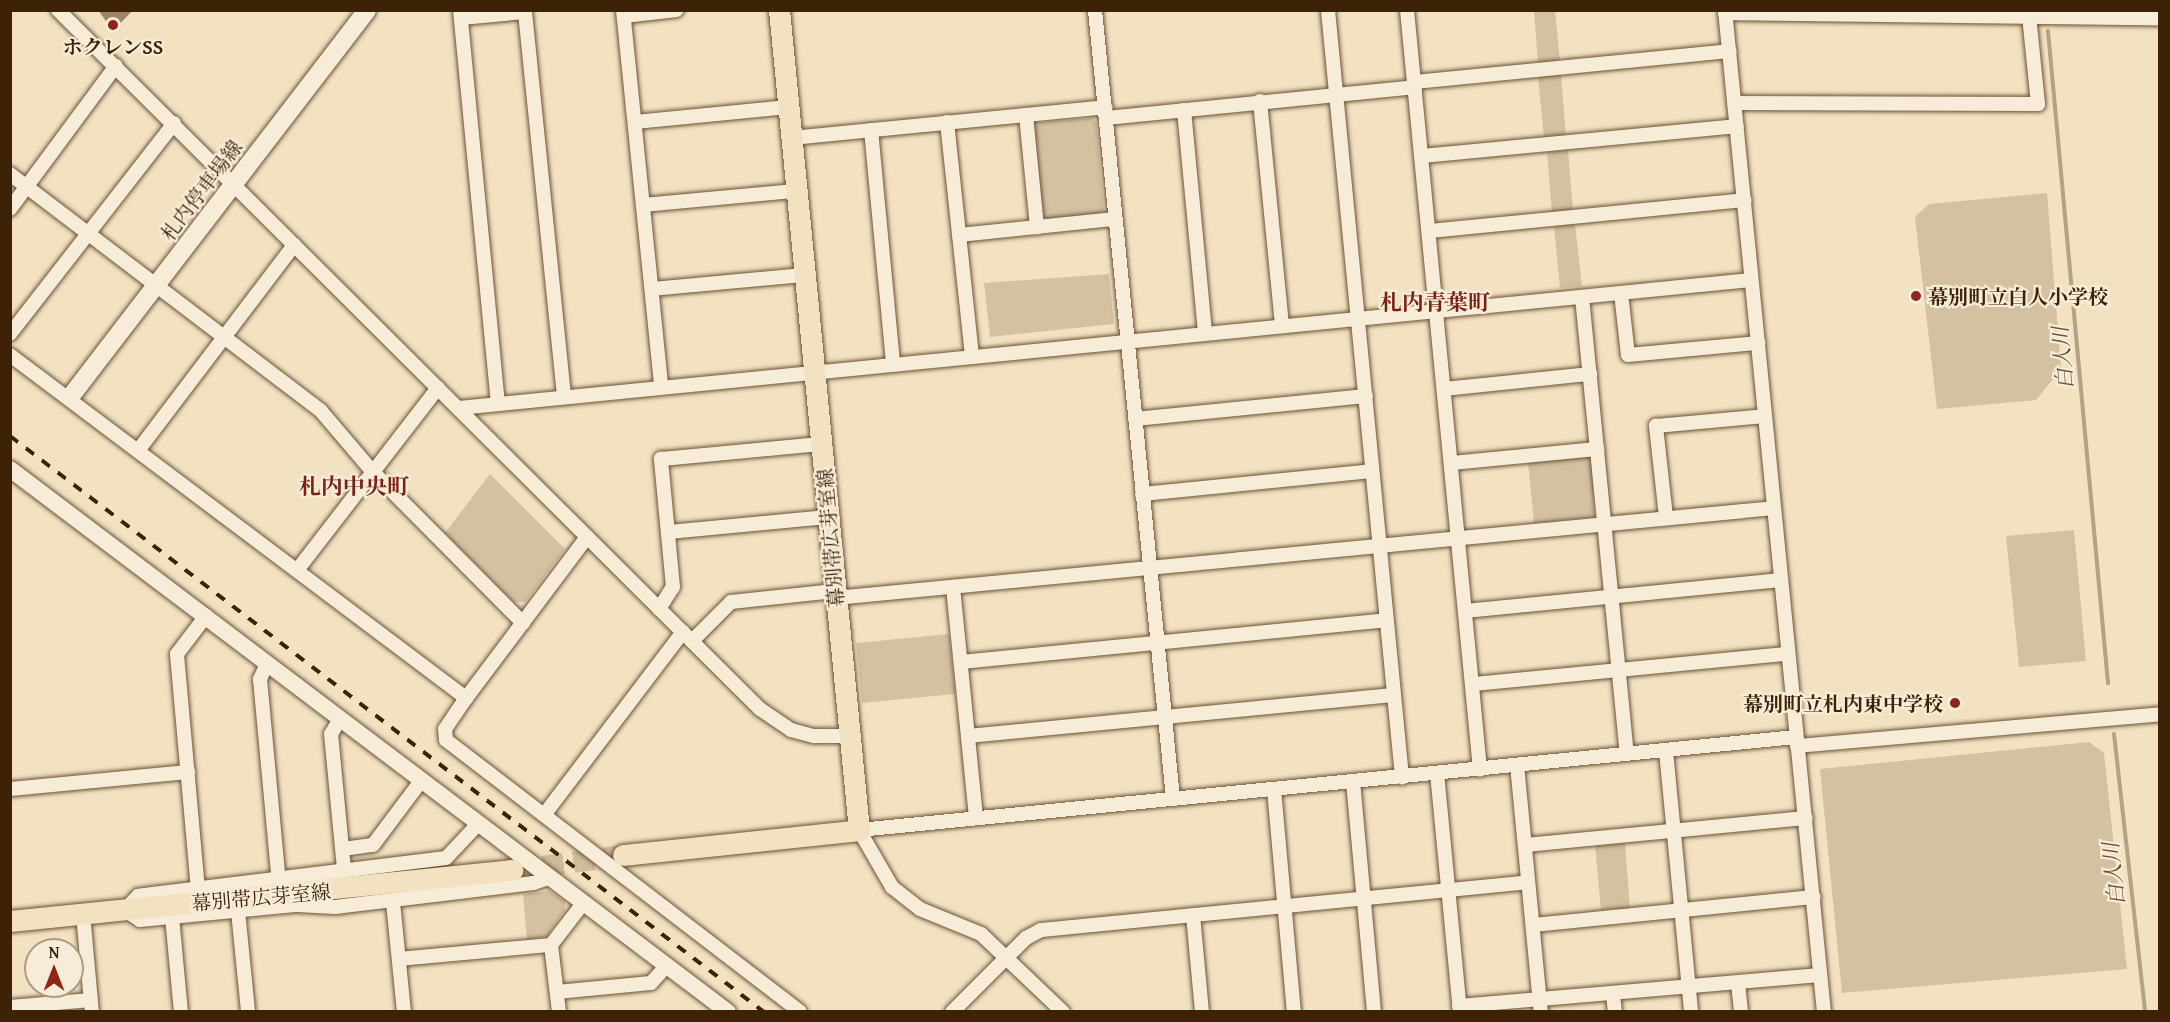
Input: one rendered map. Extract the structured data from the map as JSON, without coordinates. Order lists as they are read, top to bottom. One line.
{"streets":{"main road":["札内停車場線","幕別帯広芽室線"]},"districts":["札内青葉町","札内中央町"],"water":["白人川"],"places":["ホクレンSS","幕別町立白人小学校","幕別町立札内東中学校"],"north":"top"}
